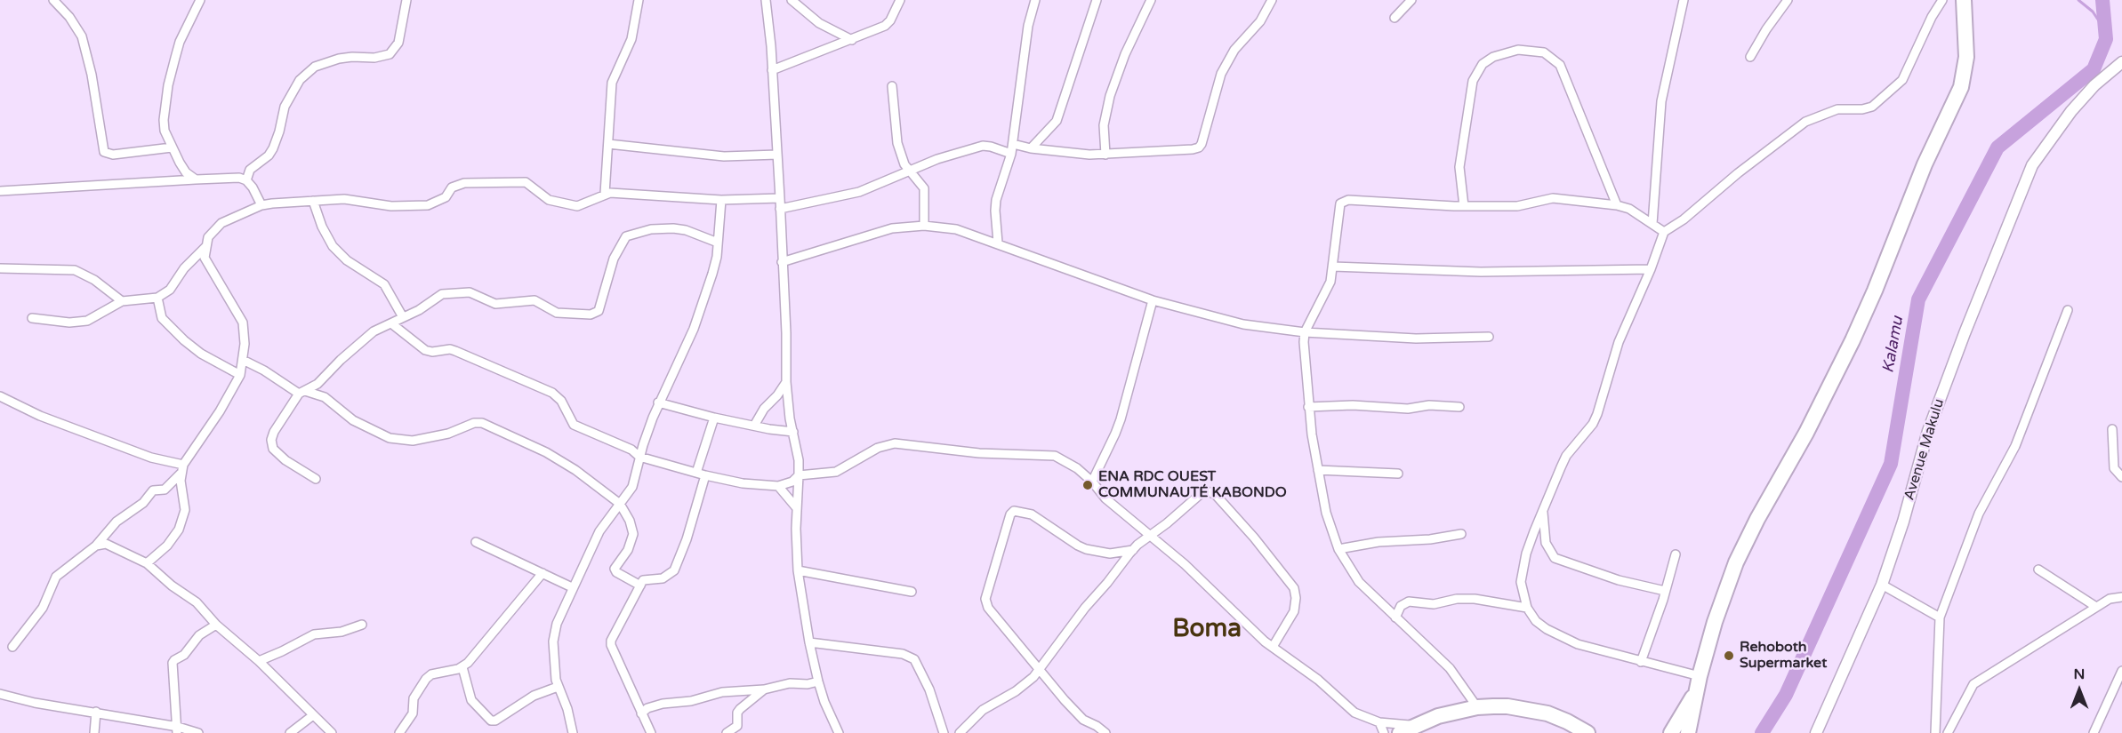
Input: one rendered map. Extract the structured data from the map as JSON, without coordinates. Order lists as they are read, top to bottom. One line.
{"streets":{"main road":["Avenue Makulu"]},"districts":["Boma"],"water":["Kalamu"],"places":["ENA RDC OUEST COMMUNAUTÉ KABONDO","Rehoboth Supermarket"],"north":"top"}
